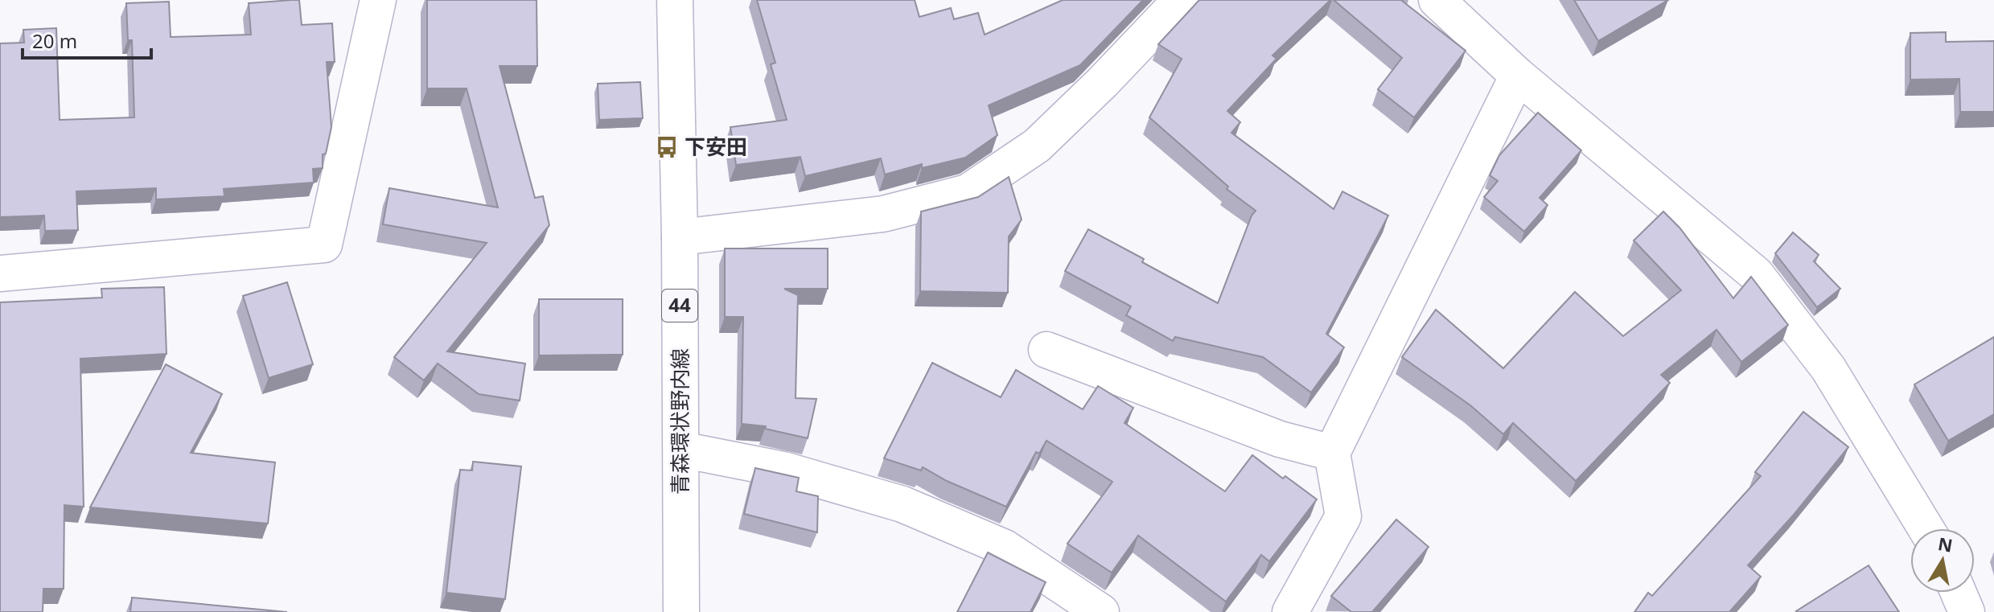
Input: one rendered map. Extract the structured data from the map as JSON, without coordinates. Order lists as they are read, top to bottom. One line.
{"streets":{"street":["44","青森環状野内線"]},"places":{"bus stop":["下安田"]},"scale_bar":"20 m","north":"top"}
